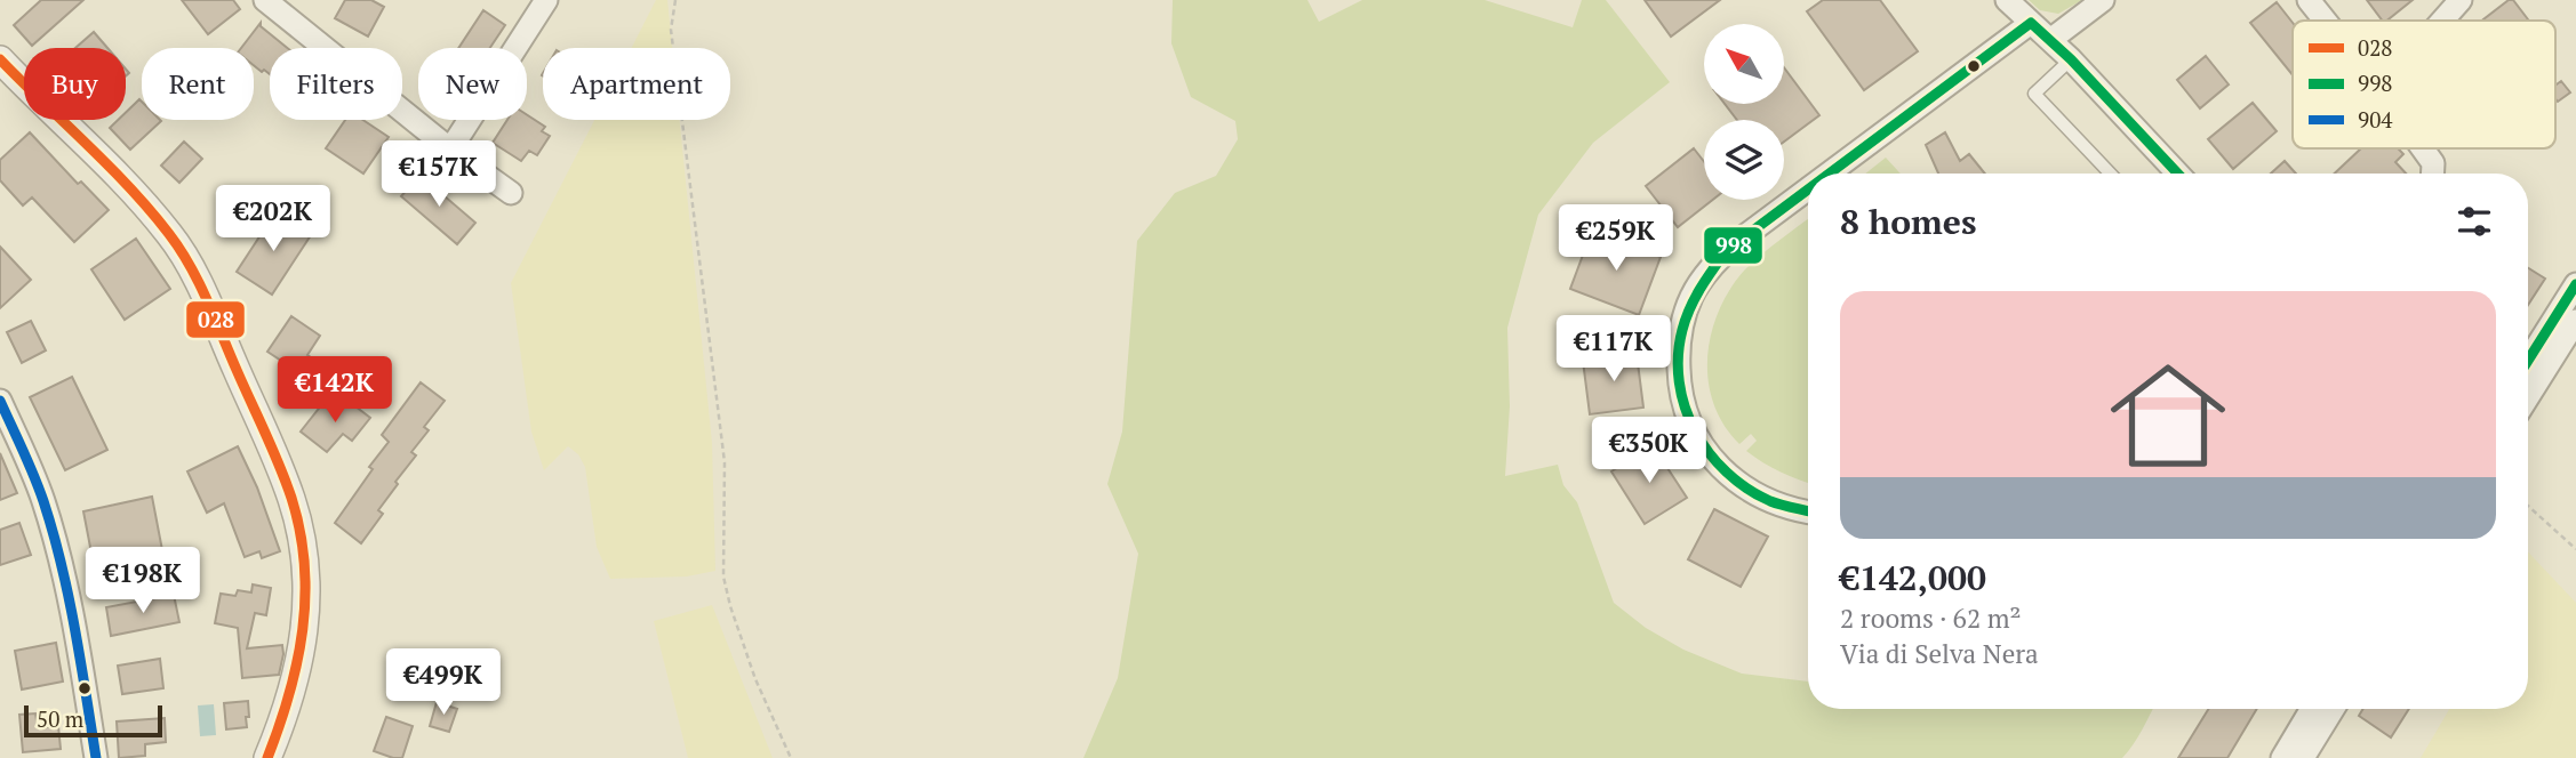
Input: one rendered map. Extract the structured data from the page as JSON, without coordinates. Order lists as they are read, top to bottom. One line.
{"lines":["transit line 998","transit line 028","transit line 904"],"legend":["028","998","904"],"scale_bar":"50 m","north":"top left","page":{"chip":["Buy","Rent","Filters","New","Apartment"],"price":["€157K","€202K","€259K","€117K","€142K","€350K","€198K","€499K"],"heading":"8 homes","list":[{"name":"€142,000","note":"2 rooms · 62 m² · Via di Selva Nera"}],"scale":"50 m"}}
